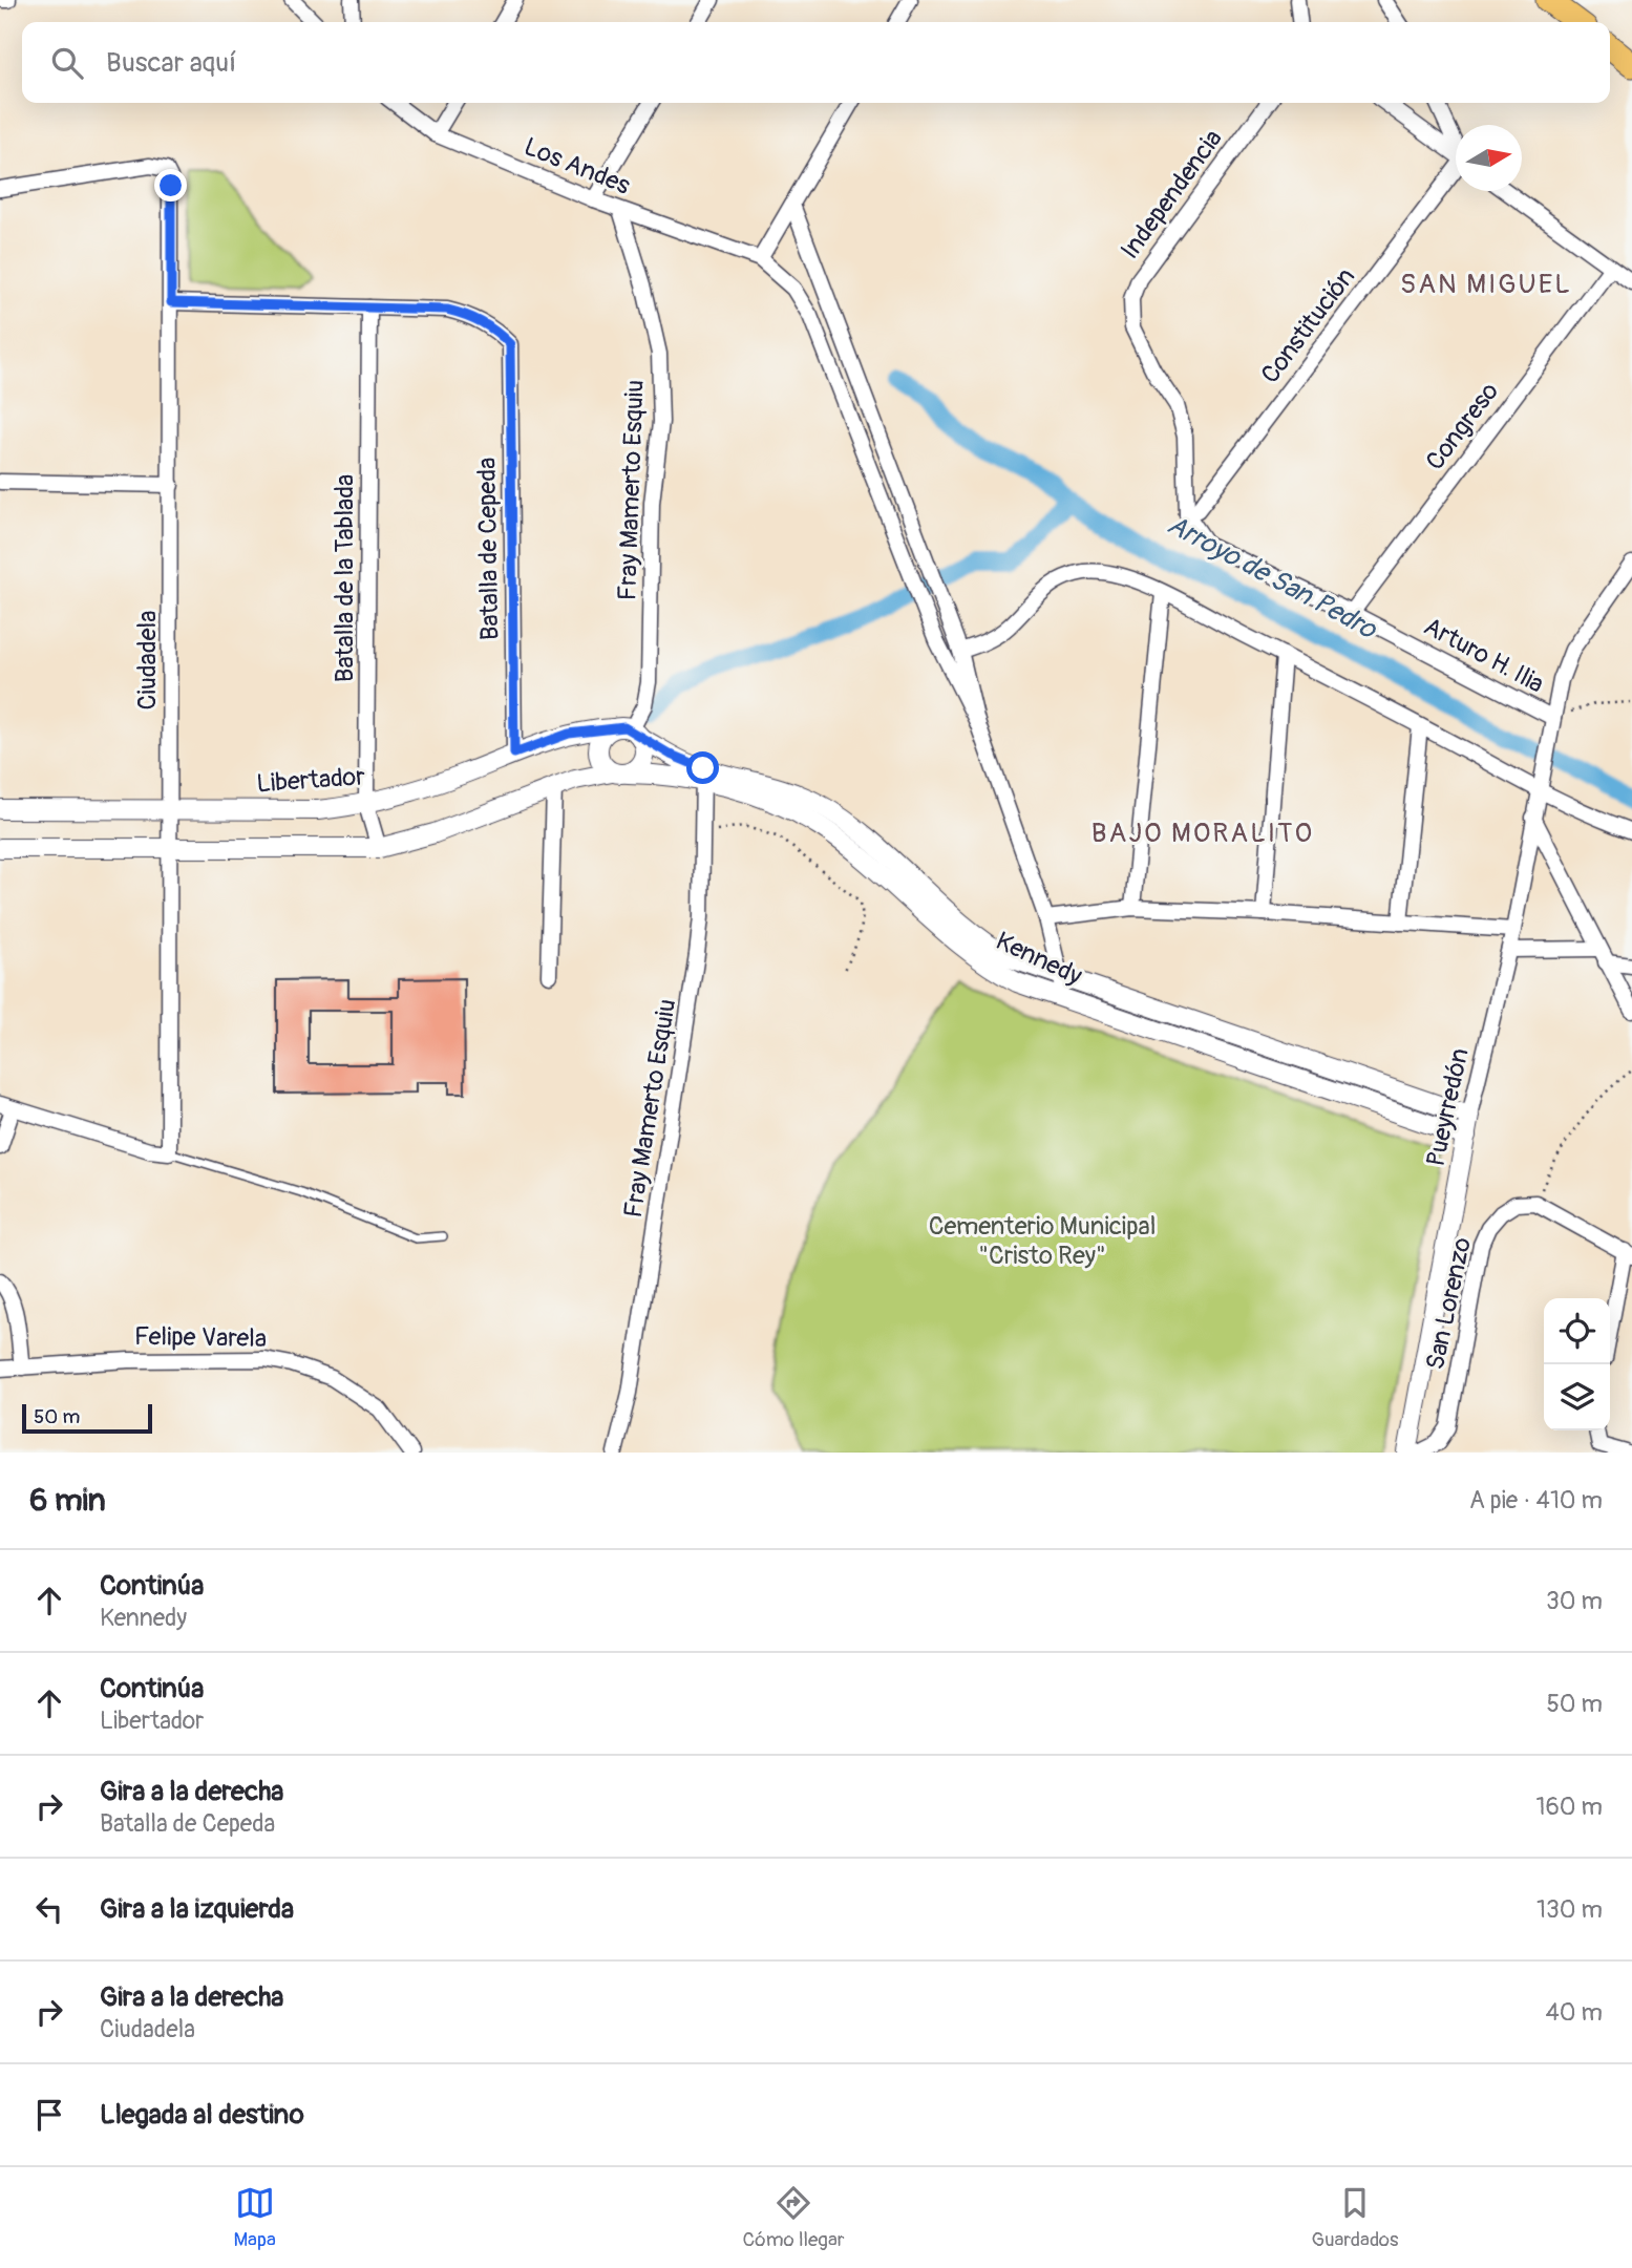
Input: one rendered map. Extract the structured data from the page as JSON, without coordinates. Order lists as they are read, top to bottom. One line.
{"streets":{"street":["Los Andes","Independencia","Constitución","Congreso","Fray Mamerto Esquiu","Batalla de Cepeda","Batalla de la Tablada","Arturo H. Ilia","Ciudadela","Libertador","Kennedy","Pueyrredón","San Lorenzo","Felipe Varela"]},"crossings":[["Los Andes","Fray Mamerto Esquiu"],["Independencia","Constitución"],["Independencia","Arturo H. Ilia"],["Constitución","Arturo H. Ilia"],["Congreso","Arturo H. Ilia"],["Fray Mamerto Esquiu","Libertador"],["Fray Mamerto Esquiu","Kennedy"],["Batalla de Cepeda","Batalla de la Tablada"],["Batalla de Cepeda","Libertador"],["Batalla de la Tablada","Libertador"],["Arturo H. Ilia","Pueyrredón"],["Ciudadela","Libertador"],["Libertador","Kennedy"],["Kennedy","Pueyrredón"]],"districts":["SAN MIGUEL","BAJO MORALITO"],"water":["Arroyo de San Pedro"],"parks":["Cementerio Municipal \"Cristo Rey\""],"scale_bar":"50 m","north":"right","page":{"search":"Buscar aquí","scale":"50 m","heading":["6 min","A pie · 410 m"],"list":[["Continúa","Kennedy","30 m"],["Continúa","Libertador","50 m"],["Gira a la derecha","Batalla de Cepeda","160 m"],["Gira a la izquierda","130 m"],["Gira a la derecha","Ciudadela","40 m"],"Llegada al destino"],"nav":["Mapa","Cómo llegar","Guardados"]}}
